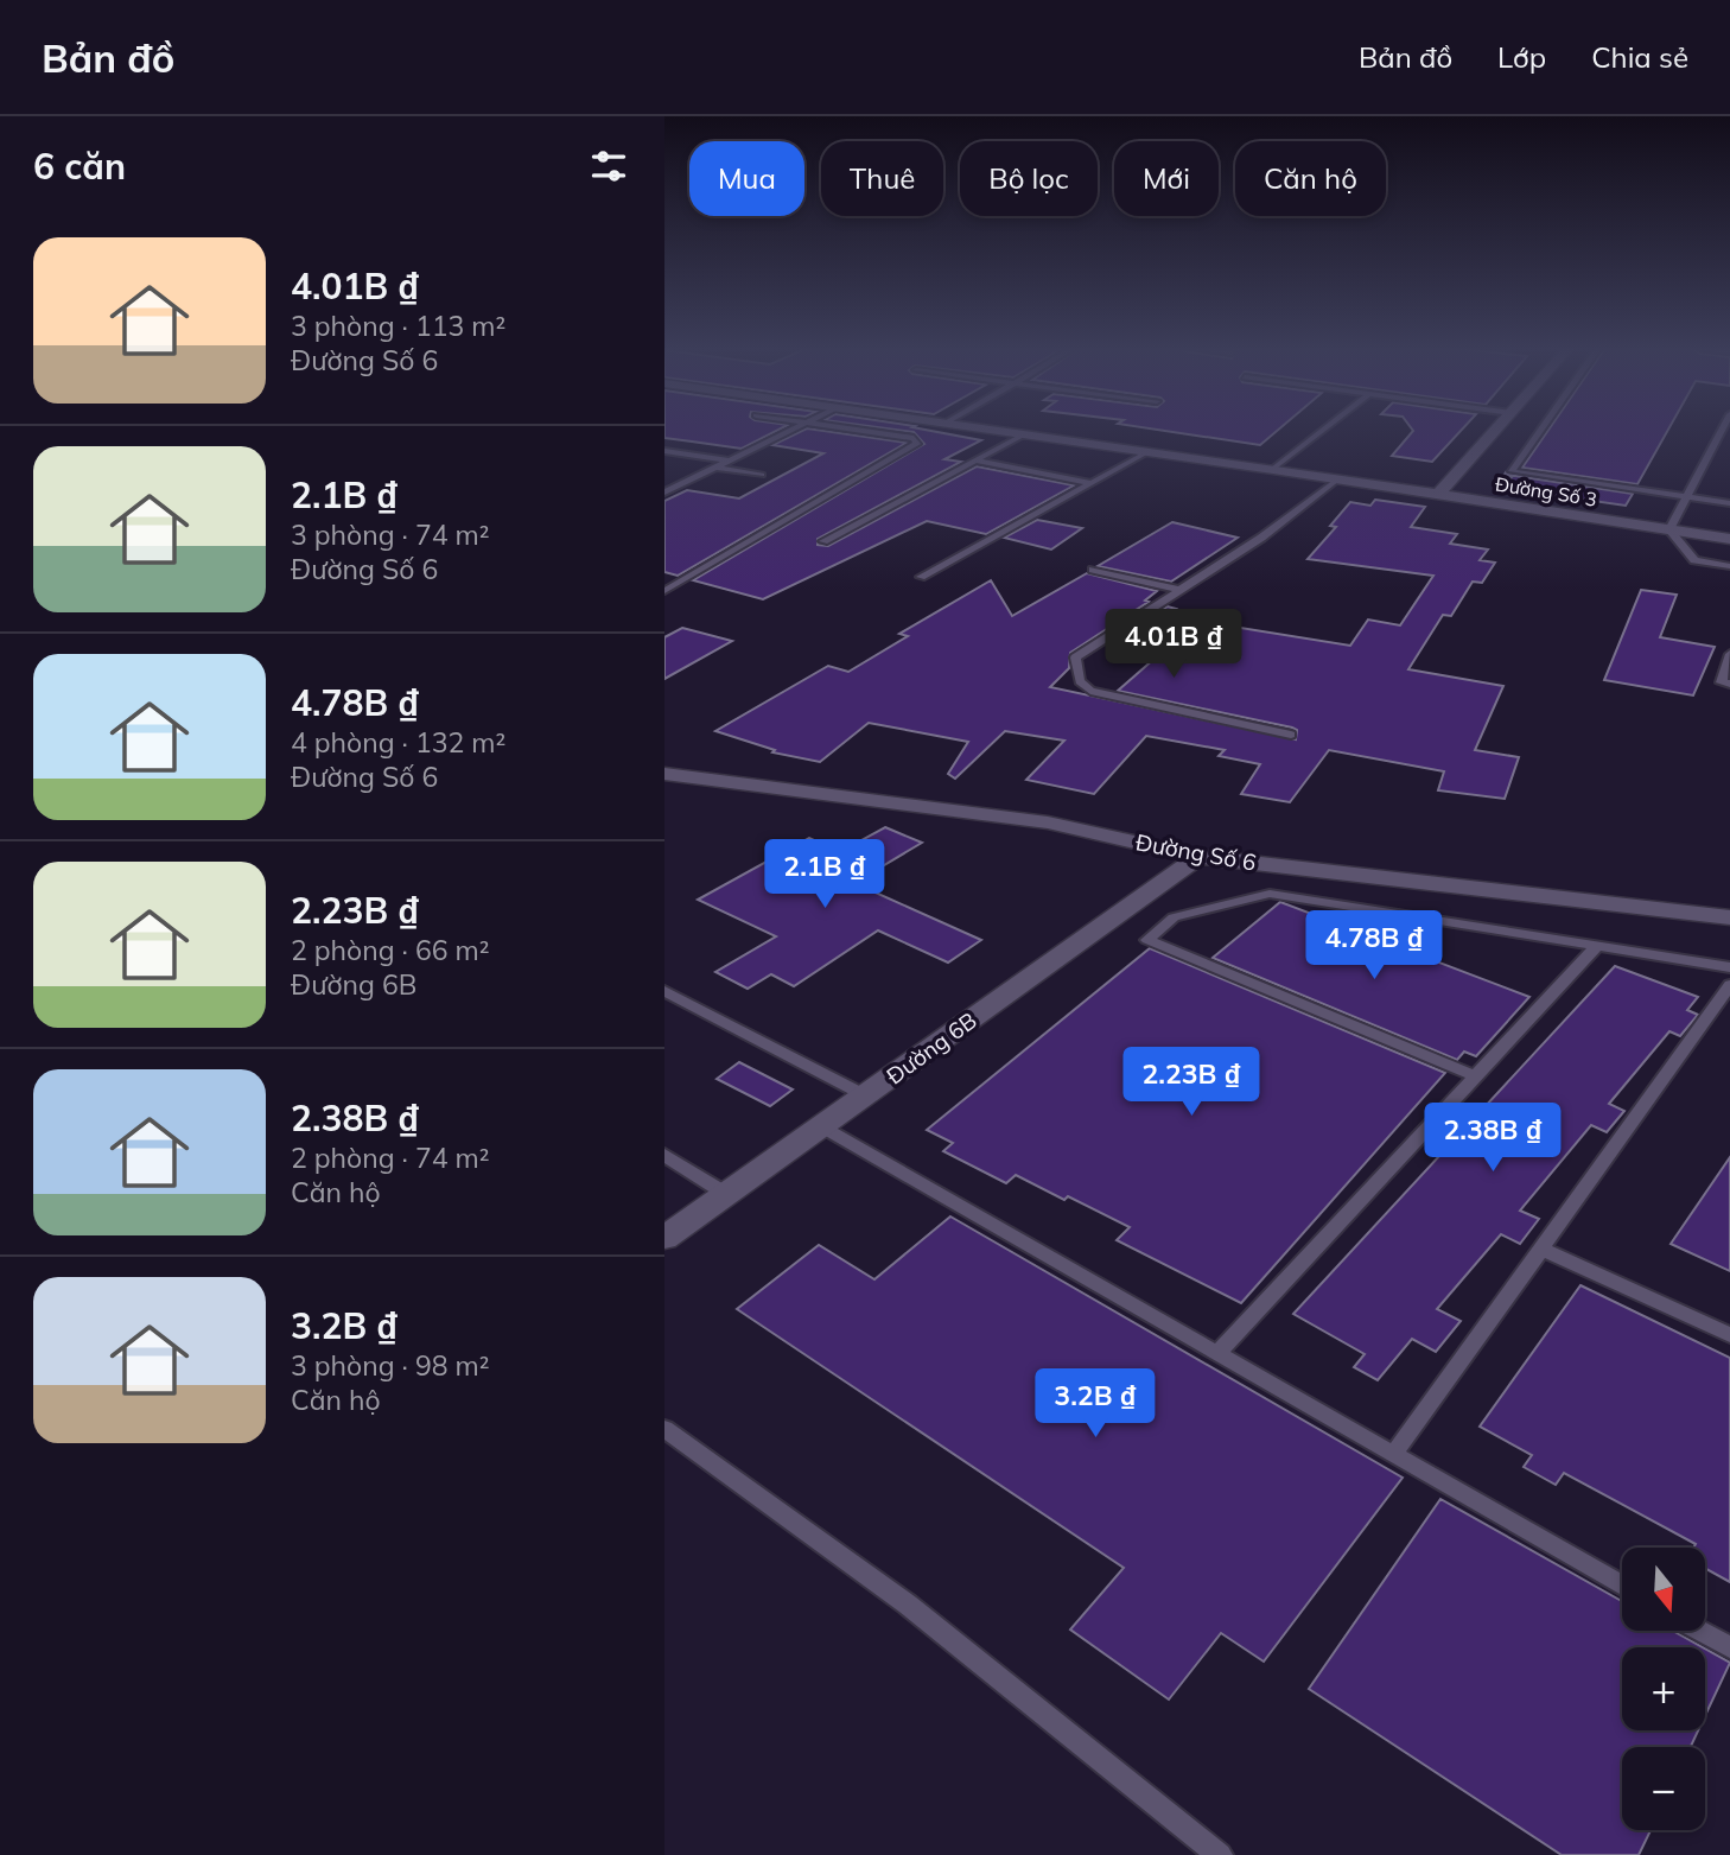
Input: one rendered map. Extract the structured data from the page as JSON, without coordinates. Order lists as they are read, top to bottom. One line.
{"streets":{"street":["Đường Số 3","Đường Số 6","Đường 6B"]},"crossings":[["Đường Số 6","Đường 6B"]],"north":"bottom","page":{"header":"Bản đồ","nav":["Bản đồ","Lớp","Chia sẻ"],"heading":"6 căn","chip":["Mua","Thuê","Bộ lọc","Mới","Căn hộ"],"list":[{"name":"4.01B ₫","note":"3 phòng · 113 m² · Đường Số 6"},{"name":"2.1B ₫","note":"3 phòng · 74 m² · Đường Số 6"},{"name":"4.78B ₫","note":"4 phòng · 132 m² · Đường Số 6"},{"name":"2.23B ₫","note":"2 phòng · 66 m² · Đường 6B"},{"name":"2.38B ₫","note":"2 phòng · 74 m² · Căn hộ"},{"name":"3.2B ₫","note":"3 phòng · 98 m² · Căn hộ"}],"price":["4.01B ₫","2.1B ₫","4.78B ₫","2.23B ₫","2.38B ₫","3.2B ₫"],"map_buttons":["+","−"]}}
